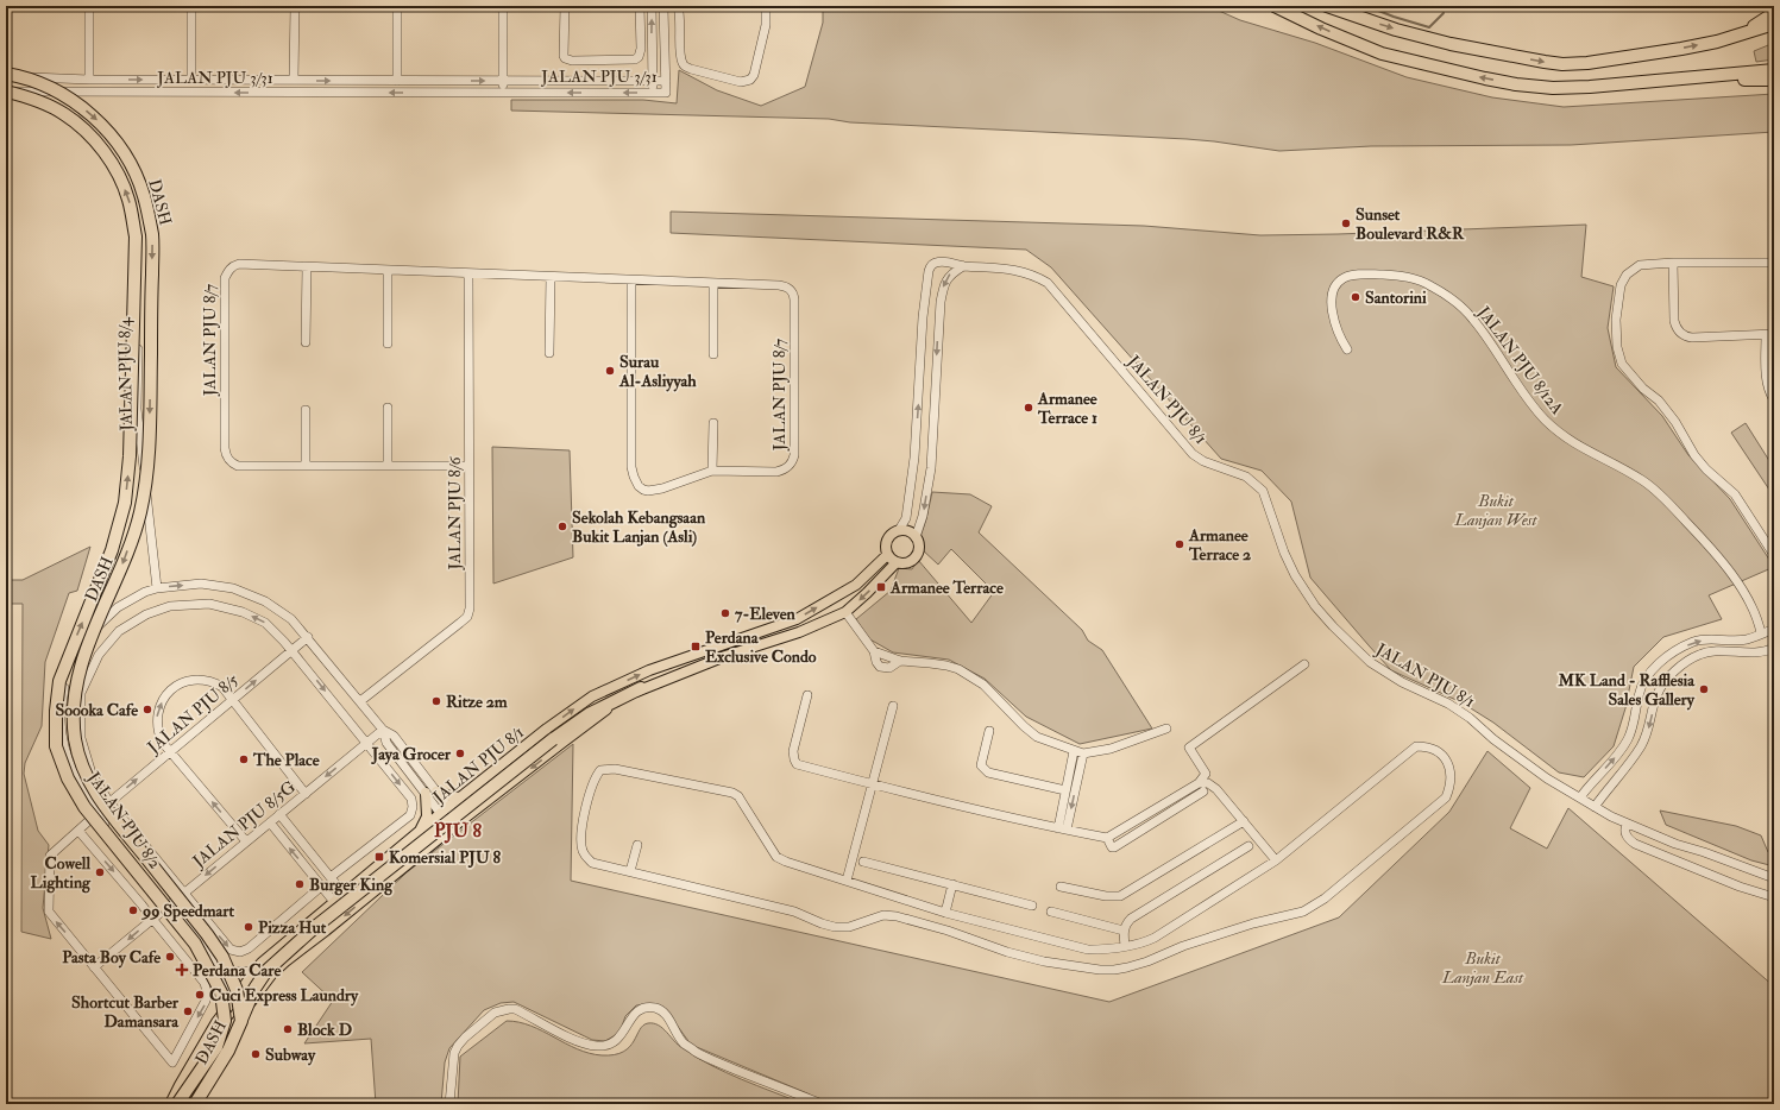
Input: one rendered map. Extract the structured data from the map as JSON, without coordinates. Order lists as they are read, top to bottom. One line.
{"streets":{"highway":["DASH"],"main road":["JALAN PJU 8/1"],"street":["JALAN PJU 3/31","JALAN PJU 8/7","JALAN PJU 8/12A","JALAN PJU 8/4","JALAN PJU 8/6","JALAN PJU 8/5","JALAN PJU 8/2","JALAN PJU 8/5G"]},"crossings":[["JALAN PJU 3/31","DASH"],["JALAN PJU 8/7","JALAN PJU 8/6"],["JALAN PJU 8/4","JALAN PJU 8/2"],["JALAN PJU 8/1","JALAN PJU 8/2"],["JALAN PJU 8/6","JALAN PJU 8/2"],["JALAN PJU 8/5","JALAN PJU 8/2"],["JALAN PJU 8/5","JALAN PJU 8/5G"],["JALAN PJU 8/2","JALAN PJU 8/5G"]],"one_way":["JALAN PJU 8/5","JALAN PJU 8/5G"],"districts":["PJU 8"],"parks":["Bukit Lanjan West","Bukit Lanjan East"],"places":{"other":["Sunset Boulevard R&R","Santorini","Surau Al-Asliyyah","Armanee Terrace 1","Sekolah Kebangsaan Bukit Lanjan (Asli)","Armanee Terrace 2","7-Eleven","MK Land - Rafflesia Sales Gallery","Ritze 2m","Soooka Cafe","Jaya Grocer","The Place","Cowell Lighting","Burger King","99 Speedmart","Pizza Hut","Pasta Boy Cafe","Cuci Express Laundry","Shortcut Barber Damansara","Block D","Subway"],"transit":["Armanee Terrace","Perdana Exclusive Condo","Komersial PJU 8"],"health":["Perdana Care"]}}
